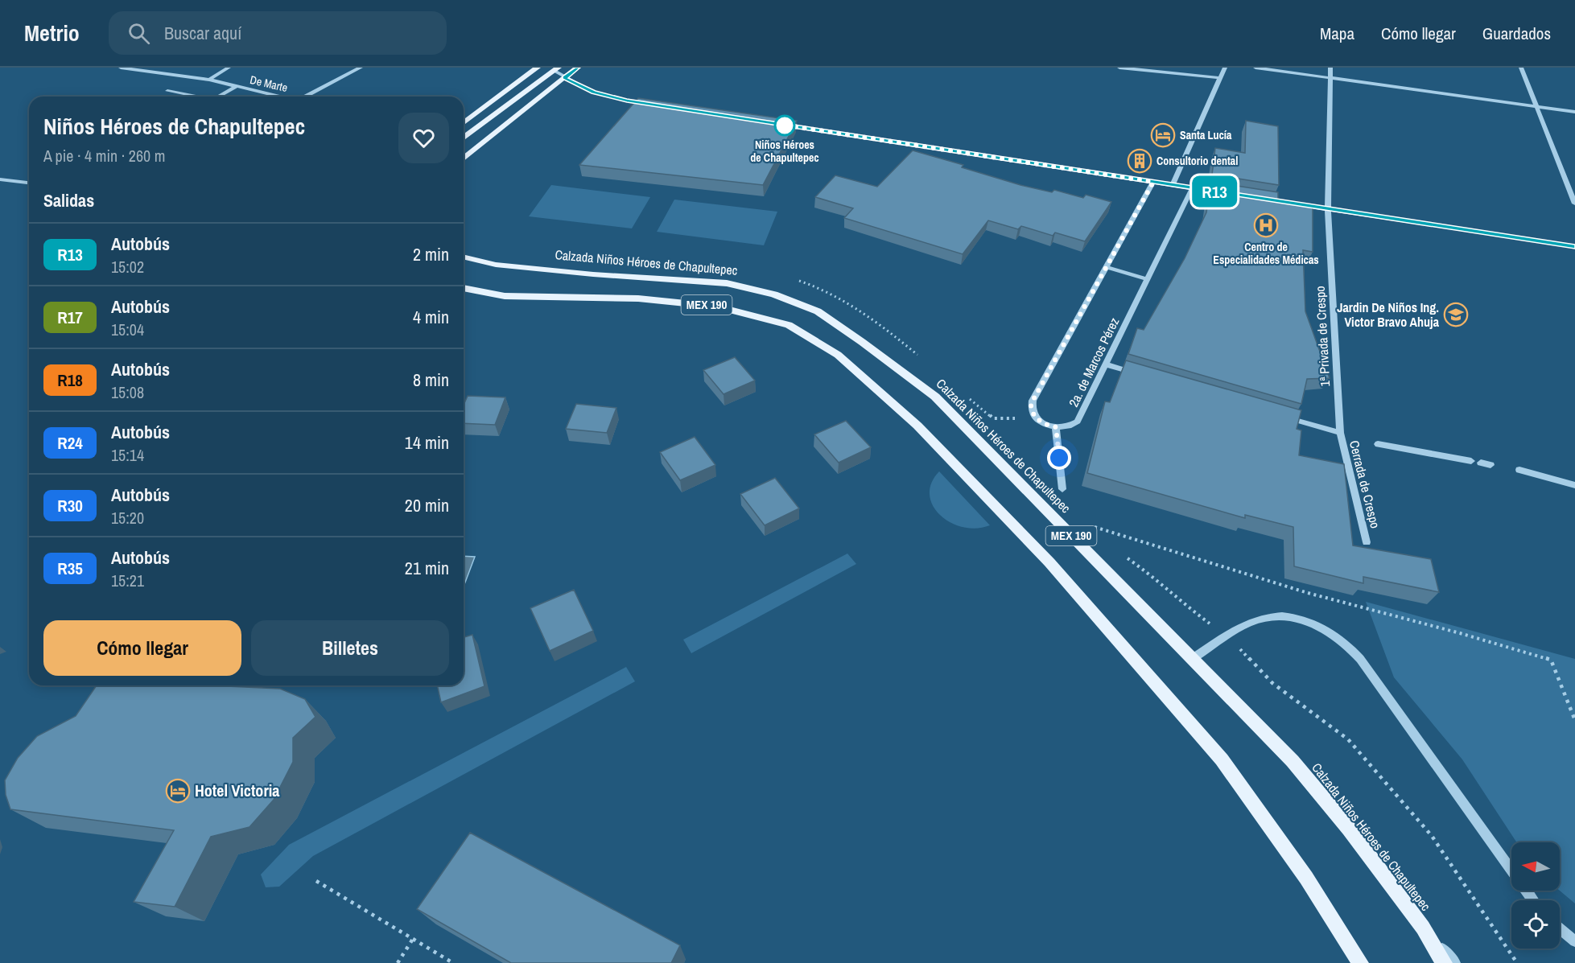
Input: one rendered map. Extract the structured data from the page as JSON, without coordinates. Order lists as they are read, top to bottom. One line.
{"streets":{"main road":["Calzada Niños Héroes de Chapultepec","MEX 190"],"street":["De Marte","1ª Privada de Crespo","2a. de Marcos Pérez","Cerrada de Crespo"]},"crossings":[["1ª Privada de Crespo","Cerrada de Crespo"]],"places":{"other":["Niños Héroes de Chapultepec"],"hotel":["Santa Lucía","Hotel Victoria"],"building":["Consultorio dental"],"hospital":["Centro de Especialidades Médicas"],"school or university":["Jardin De Niños Ing. Victor Bravo Ahuja"]},"lines":["bus line R13"],"north":"left","page":{"header":"Metrio","search":"Buscar aquí","nav":["Mapa","Cómo llegar","Guardados"],"on_map":"R13","heading":[["Niños Héroes de Chapultepec","A pie · 4 min · 260 m"],"Salidas"],"list":[{"mark":"R13","name":"Autobús","note":"15:02","value":"2 min"},{"mark":"R17","name":"Autobús","note":"15:04","value":"4 min"},{"mark":"R18","name":"Autobús","note":"15:08","value":"8 min"},{"mark":"R24","name":"Autobús","note":"15:14","value":"14 min"},{"mark":"R30","name":"Autobús","note":"15:20","value":"20 min"},{"mark":"R35","name":"Autobús","note":"15:21","value":"21 min"}],"buttons":["Cómo llegar","Billetes"]}}
